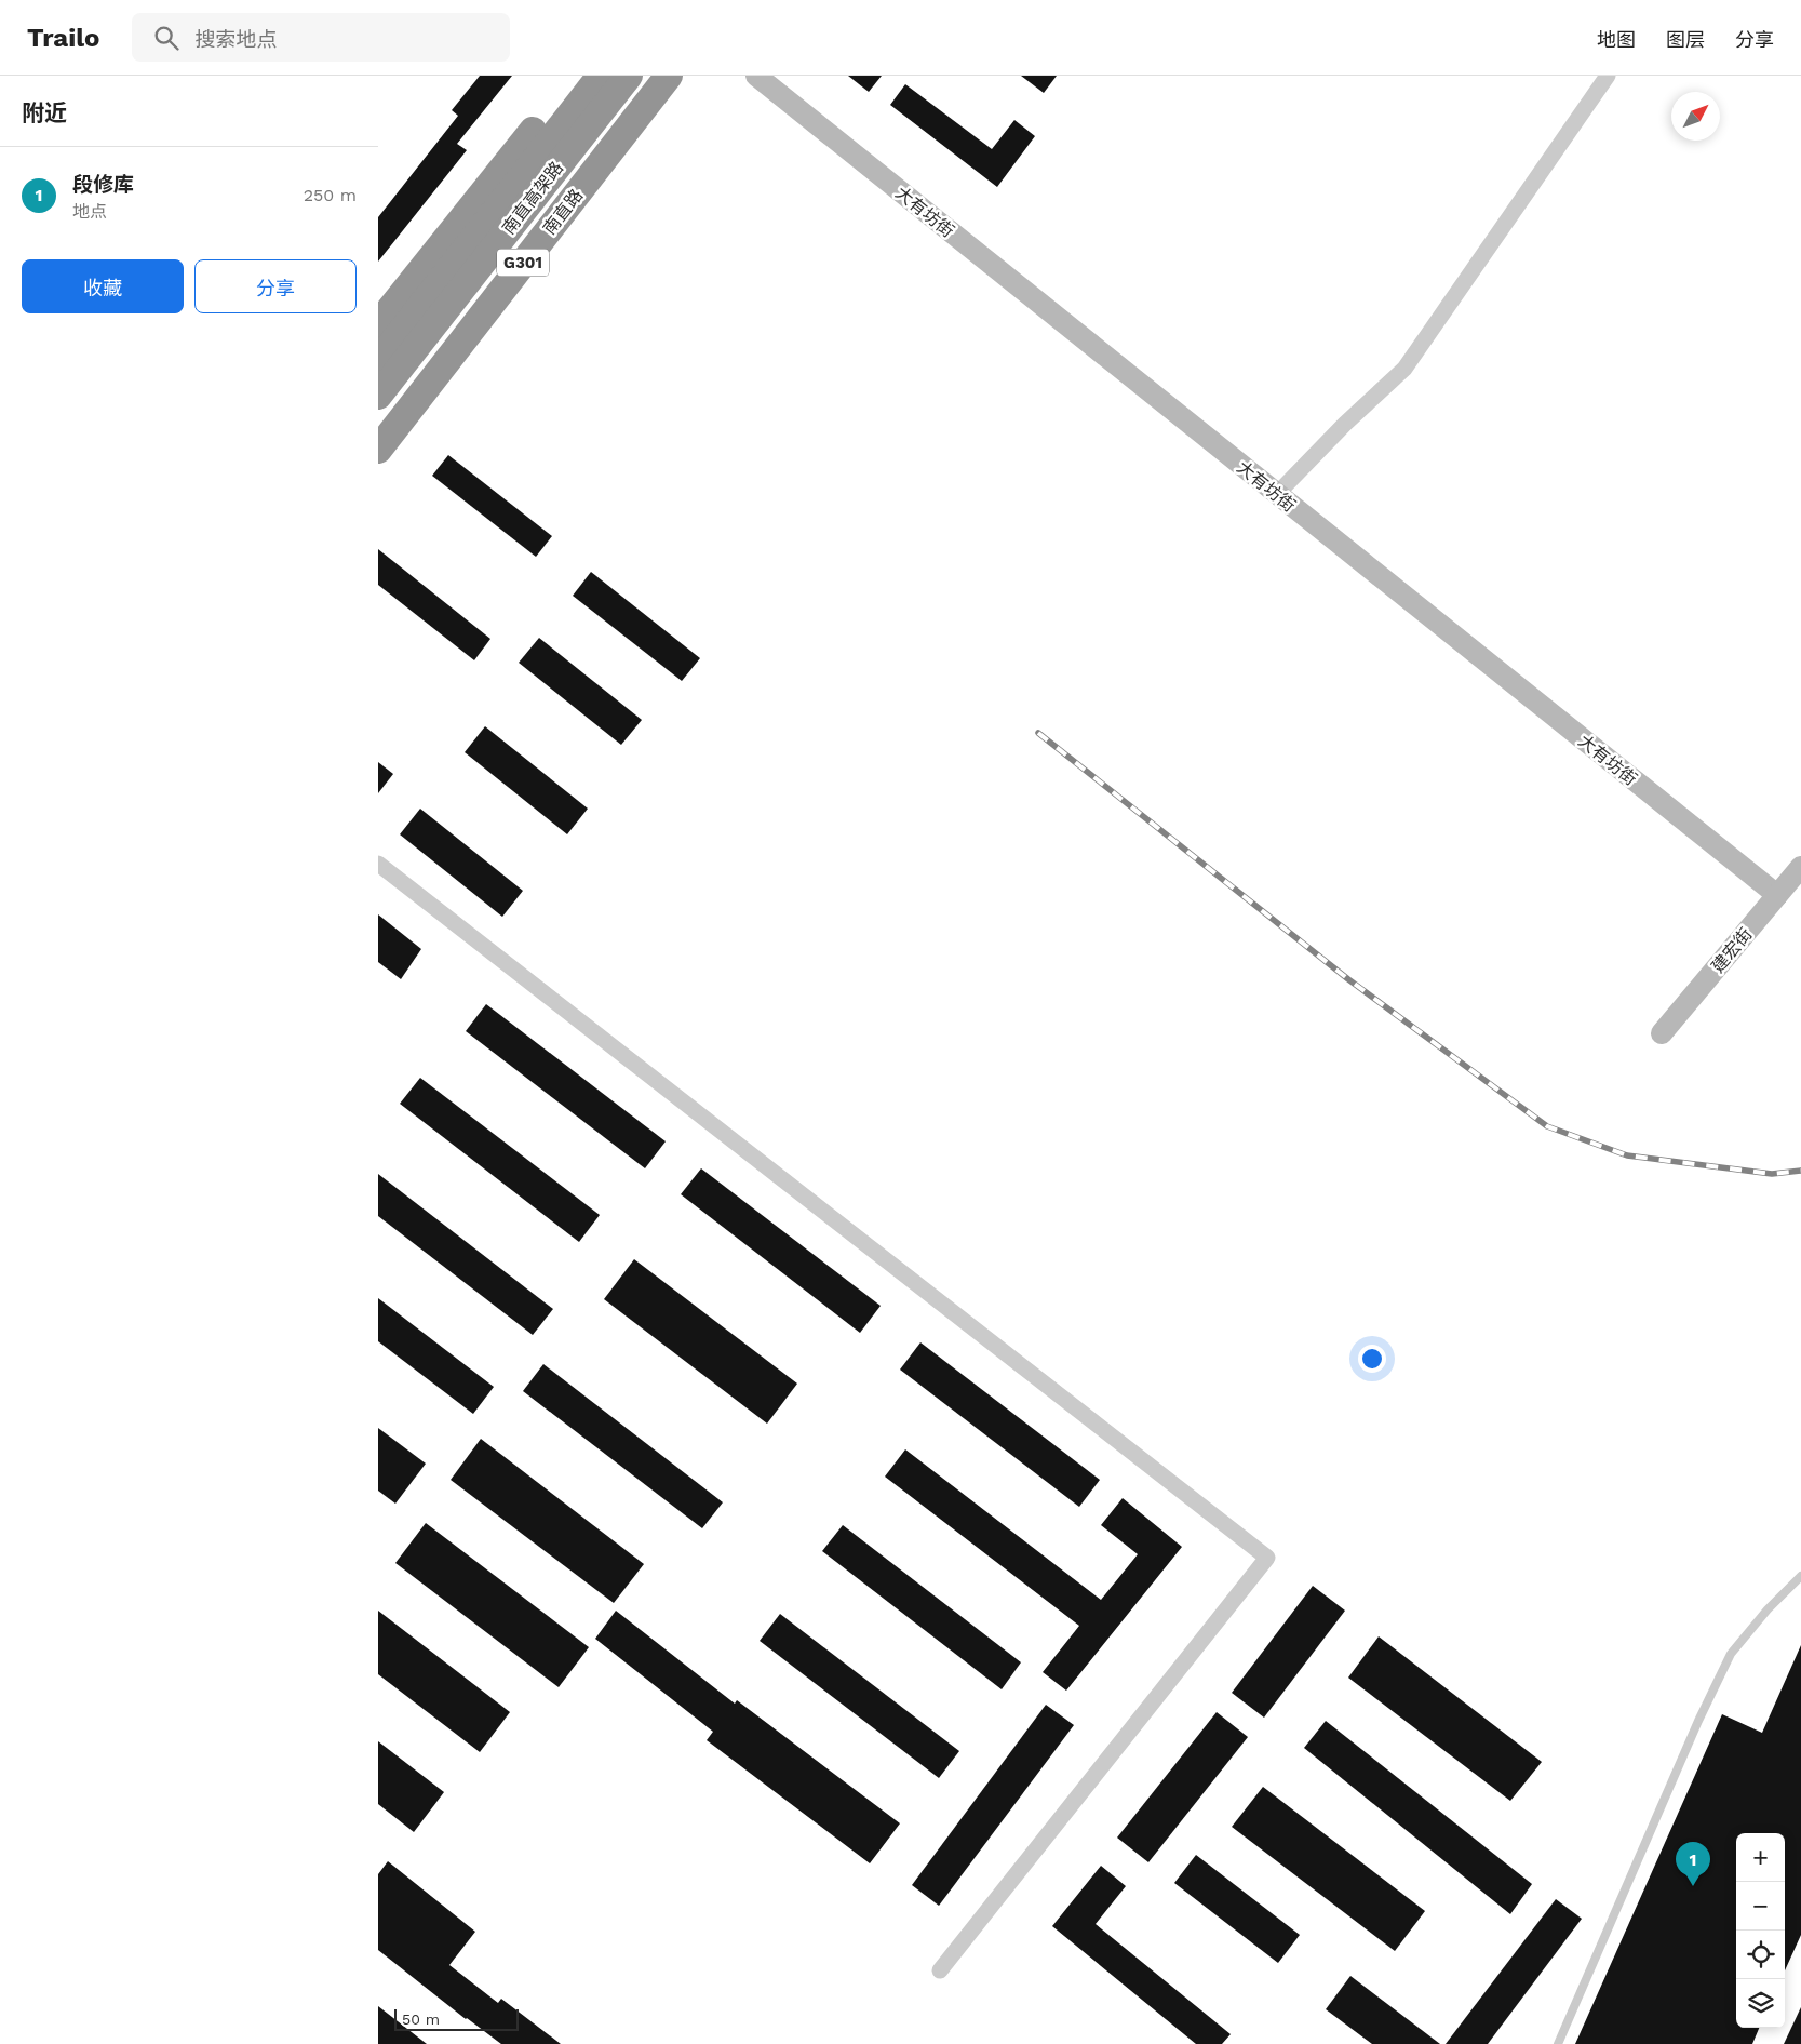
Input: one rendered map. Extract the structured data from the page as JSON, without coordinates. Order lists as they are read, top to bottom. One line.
{"streets":{"highway":["南直高架路","南直路","G301"],"main road":["大有坊街","建宏街"]},"crossings":[["大有坊街","建宏街"]],"scale_bar":"50 m","north":"top right","page":{"header":"Trailo","search":"搜索地点","nav":["地图","图层","分享"],"heading":"附近","list":[{"mark":"1","name":"段修库","note":"地点","value":"250 m"}],"buttons":["收藏","分享"],"map_buttons":["+","−"],"pins":"1","scale":"50 m"}}
